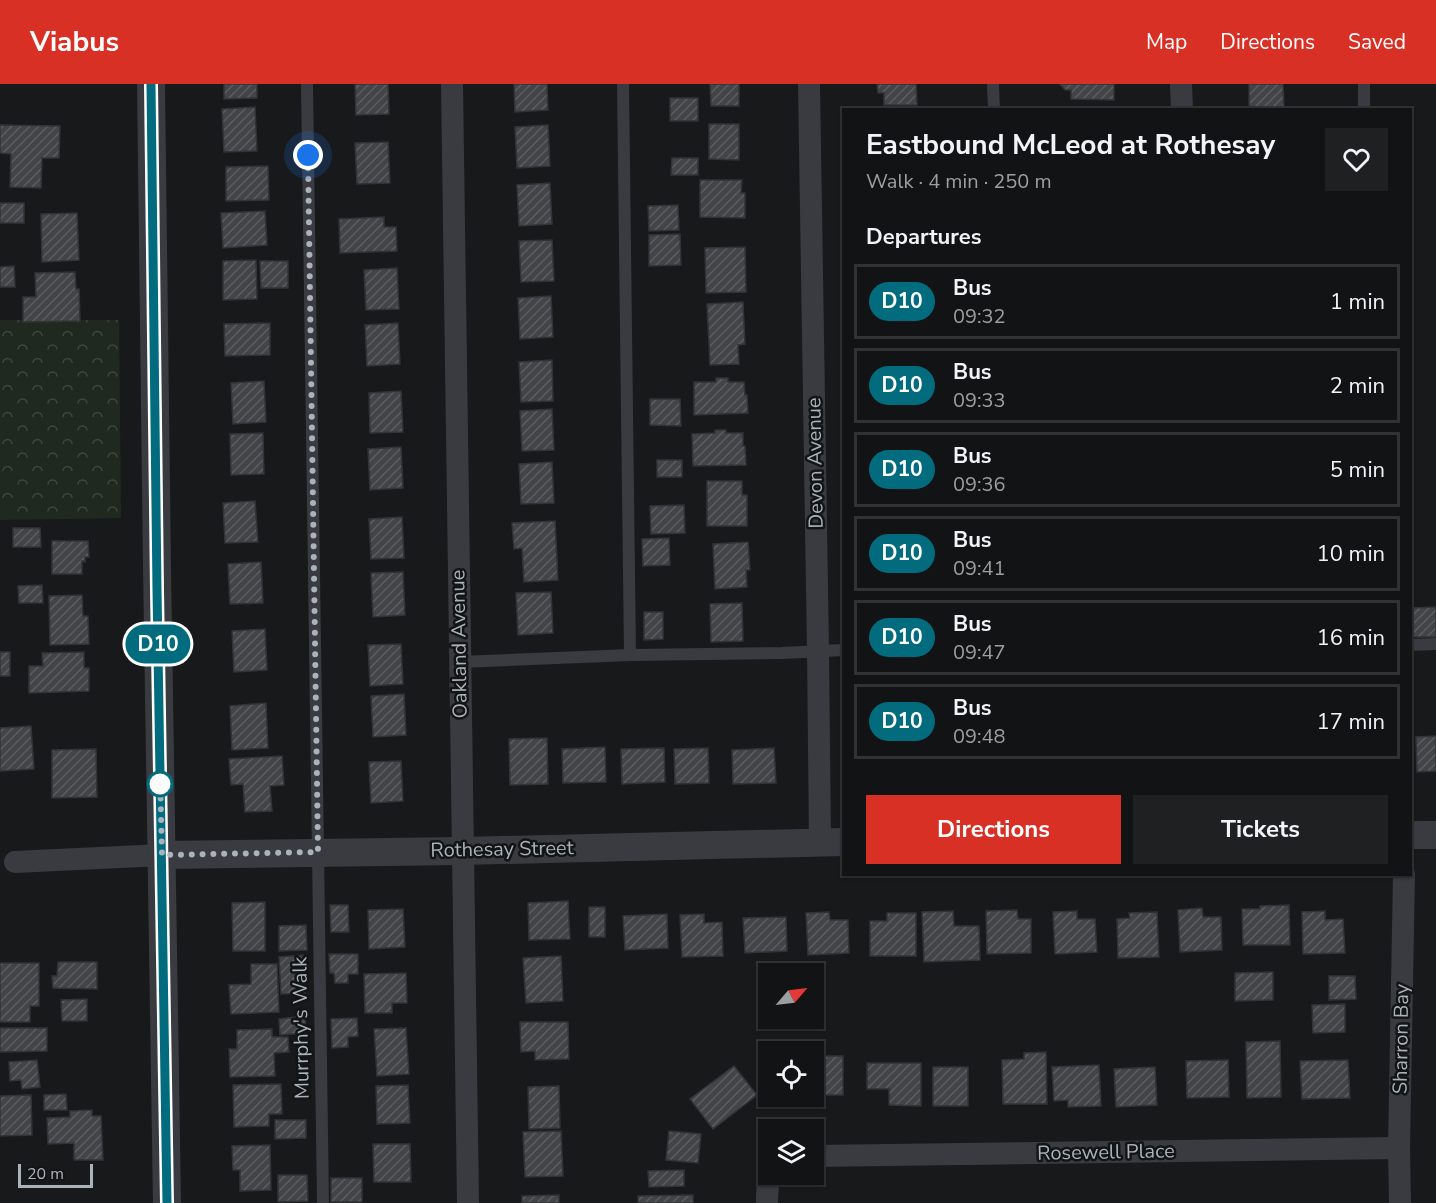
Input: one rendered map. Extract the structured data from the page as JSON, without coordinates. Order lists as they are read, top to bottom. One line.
{"streets":{"street":["Devon Avenue","Oakland Avenue","Rothesay Street","Sharron Bay","Rosewell Place"],"lane":["Murrphy's Walk"]},"crossings":[["Devon Avenue","Rothesay Street"],["Oakland Avenue","Rothesay Street"],["Rothesay Street","Murrphy's Walk"],["Sharron Bay","Rosewell Place"]],"lines":["bus line D10"],"scale_bar":"20 m","north":"top right","page":{"header":"Viabus","nav":["Map","Directions","Saved"],"on_map":"D10","heading":[["Eastbound McLeod at Rothesay","Walk · 4 min · 250 m"],"Departures"],"list":[{"mark":"D10","name":"Bus","note":"09:32","value":"1 min"},{"mark":"D10","name":"Bus","note":"09:33","value":"2 min"},{"mark":"D10","name":"Bus","note":"09:36","value":"5 min"},{"mark":"D10","name":"Bus","note":"09:41","value":"10 min"},{"mark":"D10","name":"Bus","note":"09:47","value":"16 min"},{"mark":"D10","name":"Bus","note":"09:48","value":"17 min"}],"buttons":["Directions","Tickets"],"scale":"20 m"}}
